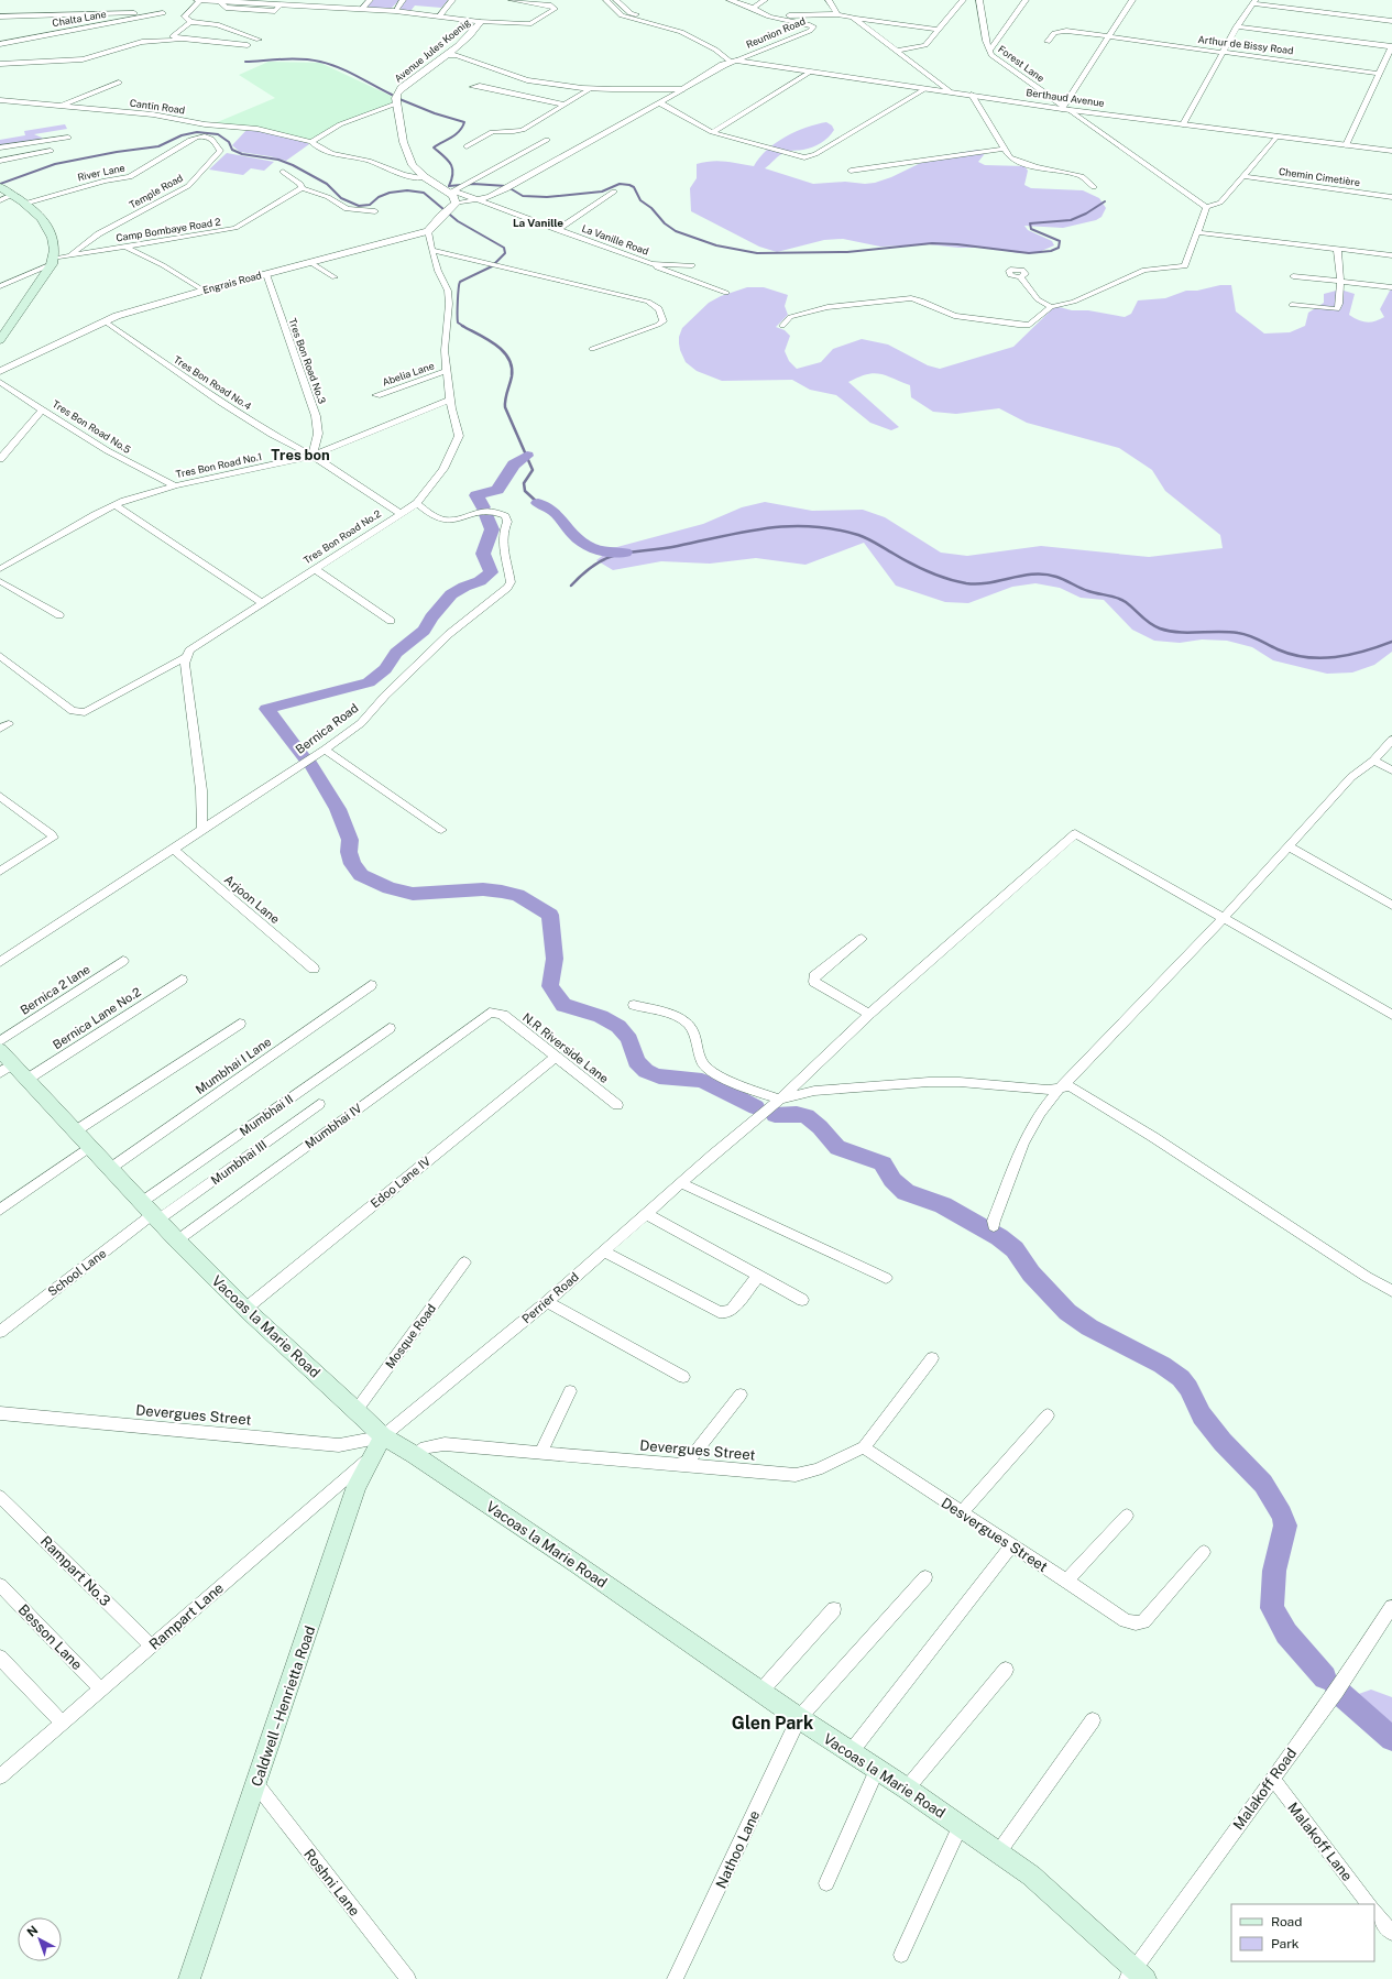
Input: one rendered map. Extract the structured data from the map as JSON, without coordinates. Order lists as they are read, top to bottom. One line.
{"streets":{"main road":["Vacoas la Marie Road","Caldwell – Henrietta Road"],"street":["Chalta Lane","Reunion Road","Arthur de Bissy Road","Avenue Jules Koenig","Forest Lane","Berthaud Avenue","Cantin Road","River Lane","Chemin Cimetière","Temple Road","Camp Bombaye Road 2","La Vanille Road","Engrais Road","Tres Bon Road No.3","Abelia Lane","Tres Bon Road No.4","Tres Bon Road No.5","Tres Bon Road No.1","Tres Bon Road No.2","Bernica Road","Arjoon Lane","Bernica 2 lane","Bernica Lane No.2","N.R Riverside Lane","Mumbhai I Lane","Mumbhai II","Mumbhai IV","Mumbhai III","Edoo Lane IV","School Lane","Perrier Road","Mosque Road","Devergues Street","Desvergues Street","Rampart No.3","Rampart Lane","Besson Lane","Malakoff Road","Malakoff Lane","Nathoo Lane","Roshni Lane"]},"crossings":[["Reunion Road","Berthaud Avenue"],["Forest Lane","Berthaud Avenue"],["River Lane","Temple Road"],["Temple Road","Camp Bombaye Road 2"],["Engrais Road","Tres Bon Road No.3"],["Engrais Road","Tres Bon Road No.4"],["Engrais Road","Tres Bon Road No.2"],["Tres Bon Road No.3","Tres Bon Road No.4"],["Tres Bon Road No.3","Tres Bon Road No.1"],["Abelia Lane","Tres Bon Road No.2"],["Tres Bon Road No.4","Tres Bon Road No.1"],["Tres Bon Road No.4","Tres Bon Road No.2"],["Tres Bon Road No.5","Tres Bon Road No.1"],["Tres Bon Road No.1","Tres Bon Road No.2"],["Tres Bon Road No.2","Bernica Road"],["Bernica Road","Arjoon Lane"],["Bernica Lane No.2","Vacoas la Marie Road"],["N.R Riverside Lane","Mumbhai IV"],["N.R Riverside Lane","Edoo Lane IV"],["Mumbhai I Lane","Vacoas la Marie Road"],["Mumbhai II","Mumbhai III"],["Mumbhai II","School Lane"],["Mumbhai II","Vacoas la Marie Road"],["Mumbhai IV","Vacoas la Marie Road"],["Mumbhai III","School Lane"],["Mumbhai III","Vacoas la Marie Road"],["Edoo Lane IV","Vacoas la Marie Road"],["School Lane","Vacoas la Marie Road"],["Perrier Road","Vacoas la Marie Road"],["Perrier Road","Devergues Street"],["Perrier Road","Caldwell – Henrietta Road"],["Vacoas la Marie Road","Mosque Road"],["Vacoas la Marie Road","Devergues Street"],["Vacoas la Marie Road","Caldwell – Henrietta Road"],["Vacoas la Marie Road","Malakoff Road"],["Vacoas la Marie Road","Nathoo Lane"],["Devergues Street","Desvergues Street"],["Devergues Street","Caldwell – Henrietta Road"],["Rampart No.3","Rampart Lane"],["Rampart Lane","Besson Lane"],["Rampart Lane","Caldwell – Henrietta Road"],["Caldwell – Henrietta Road","Roshni Lane"],["Malakoff Road","Malakoff Lane"]],"districts":["La Vanille","Tres bon","Glen Park"],"legend":["Road","Park"],"north":"top left"}
